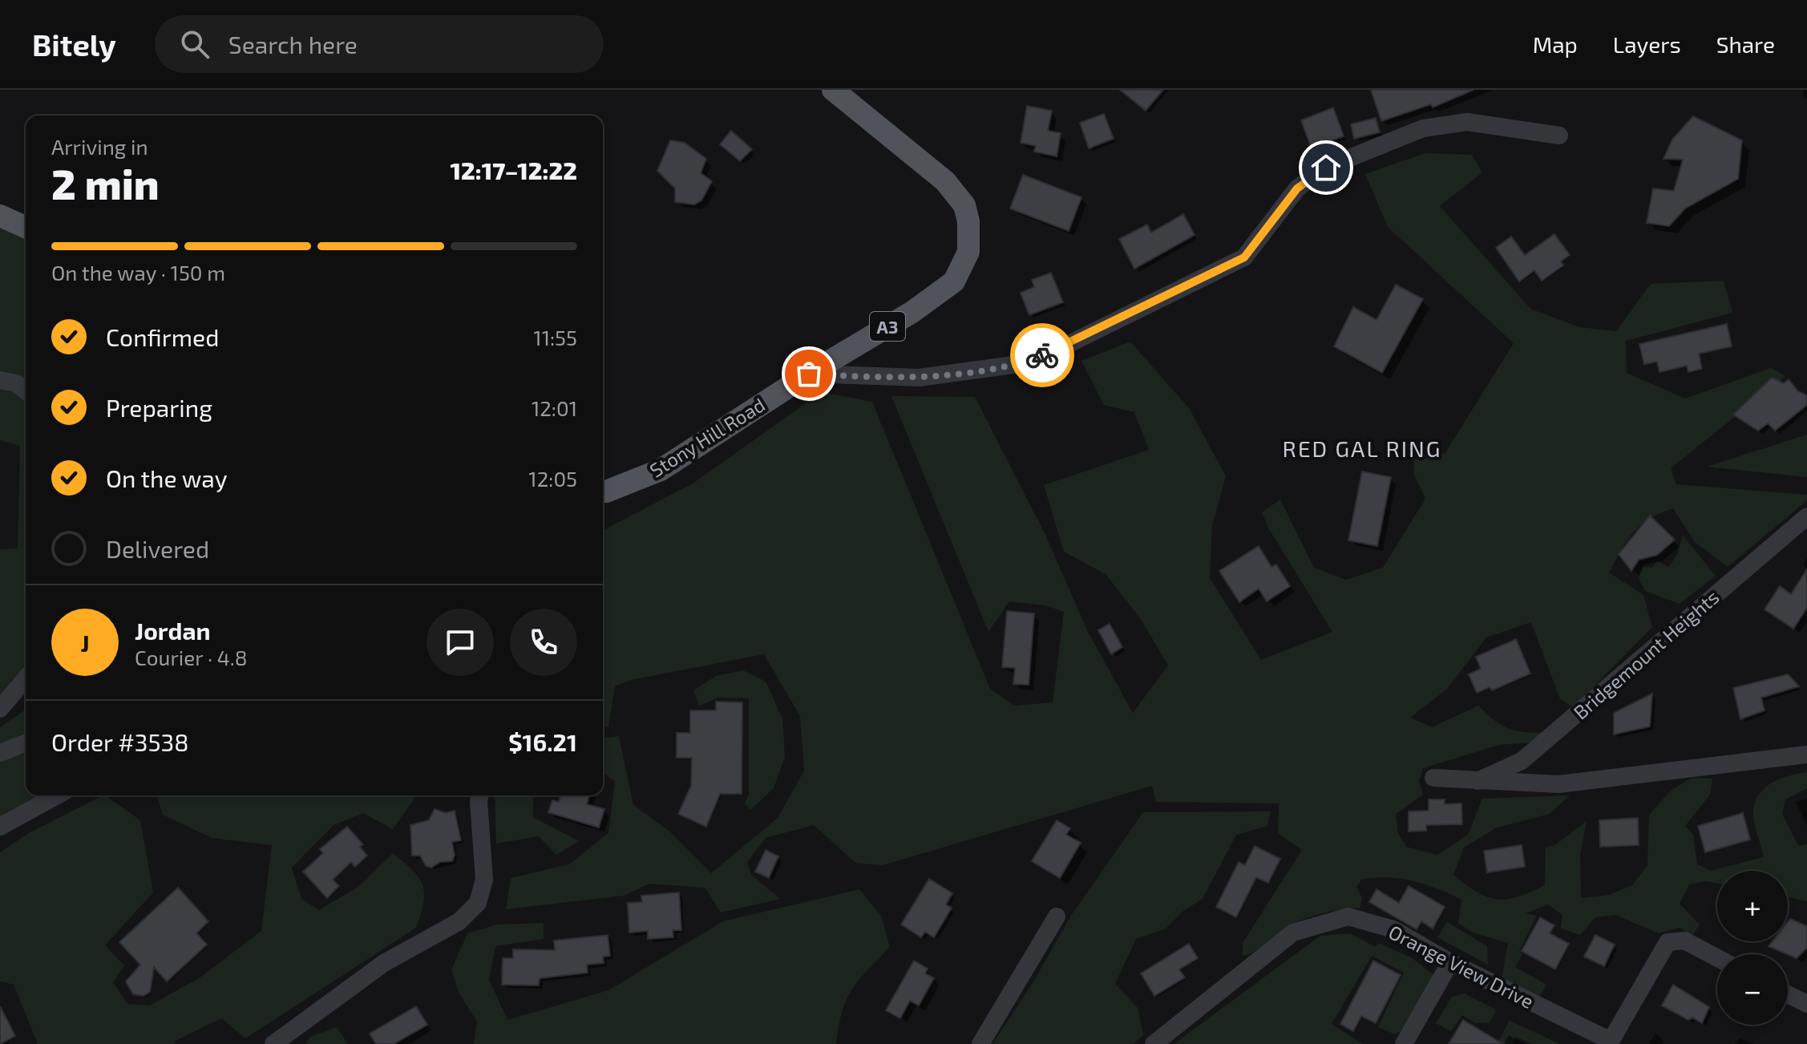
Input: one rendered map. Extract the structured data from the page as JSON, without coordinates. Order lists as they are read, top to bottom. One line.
{"streets":{"main road":["A3","Stony Hill Road"],"street":["Bridgemount Heights","Orange View Drive"]},"districts":["RED GAL RING"],"page":{"header":"Bitely","search":"Search here","nav":["Map","Layers","Share"],"heading":["2 min","Arriving in","12:17–12:22"],"panel":["Jordan","Courier · 4.8","Order #3538","$16.21"],"bar":"On the way · 150 m","list":[["Confirmed","11:55"],["Preparing","12:01"],["On the way","12:05"],"Delivered"],"round":"J","map_buttons":["+","−"]}}
